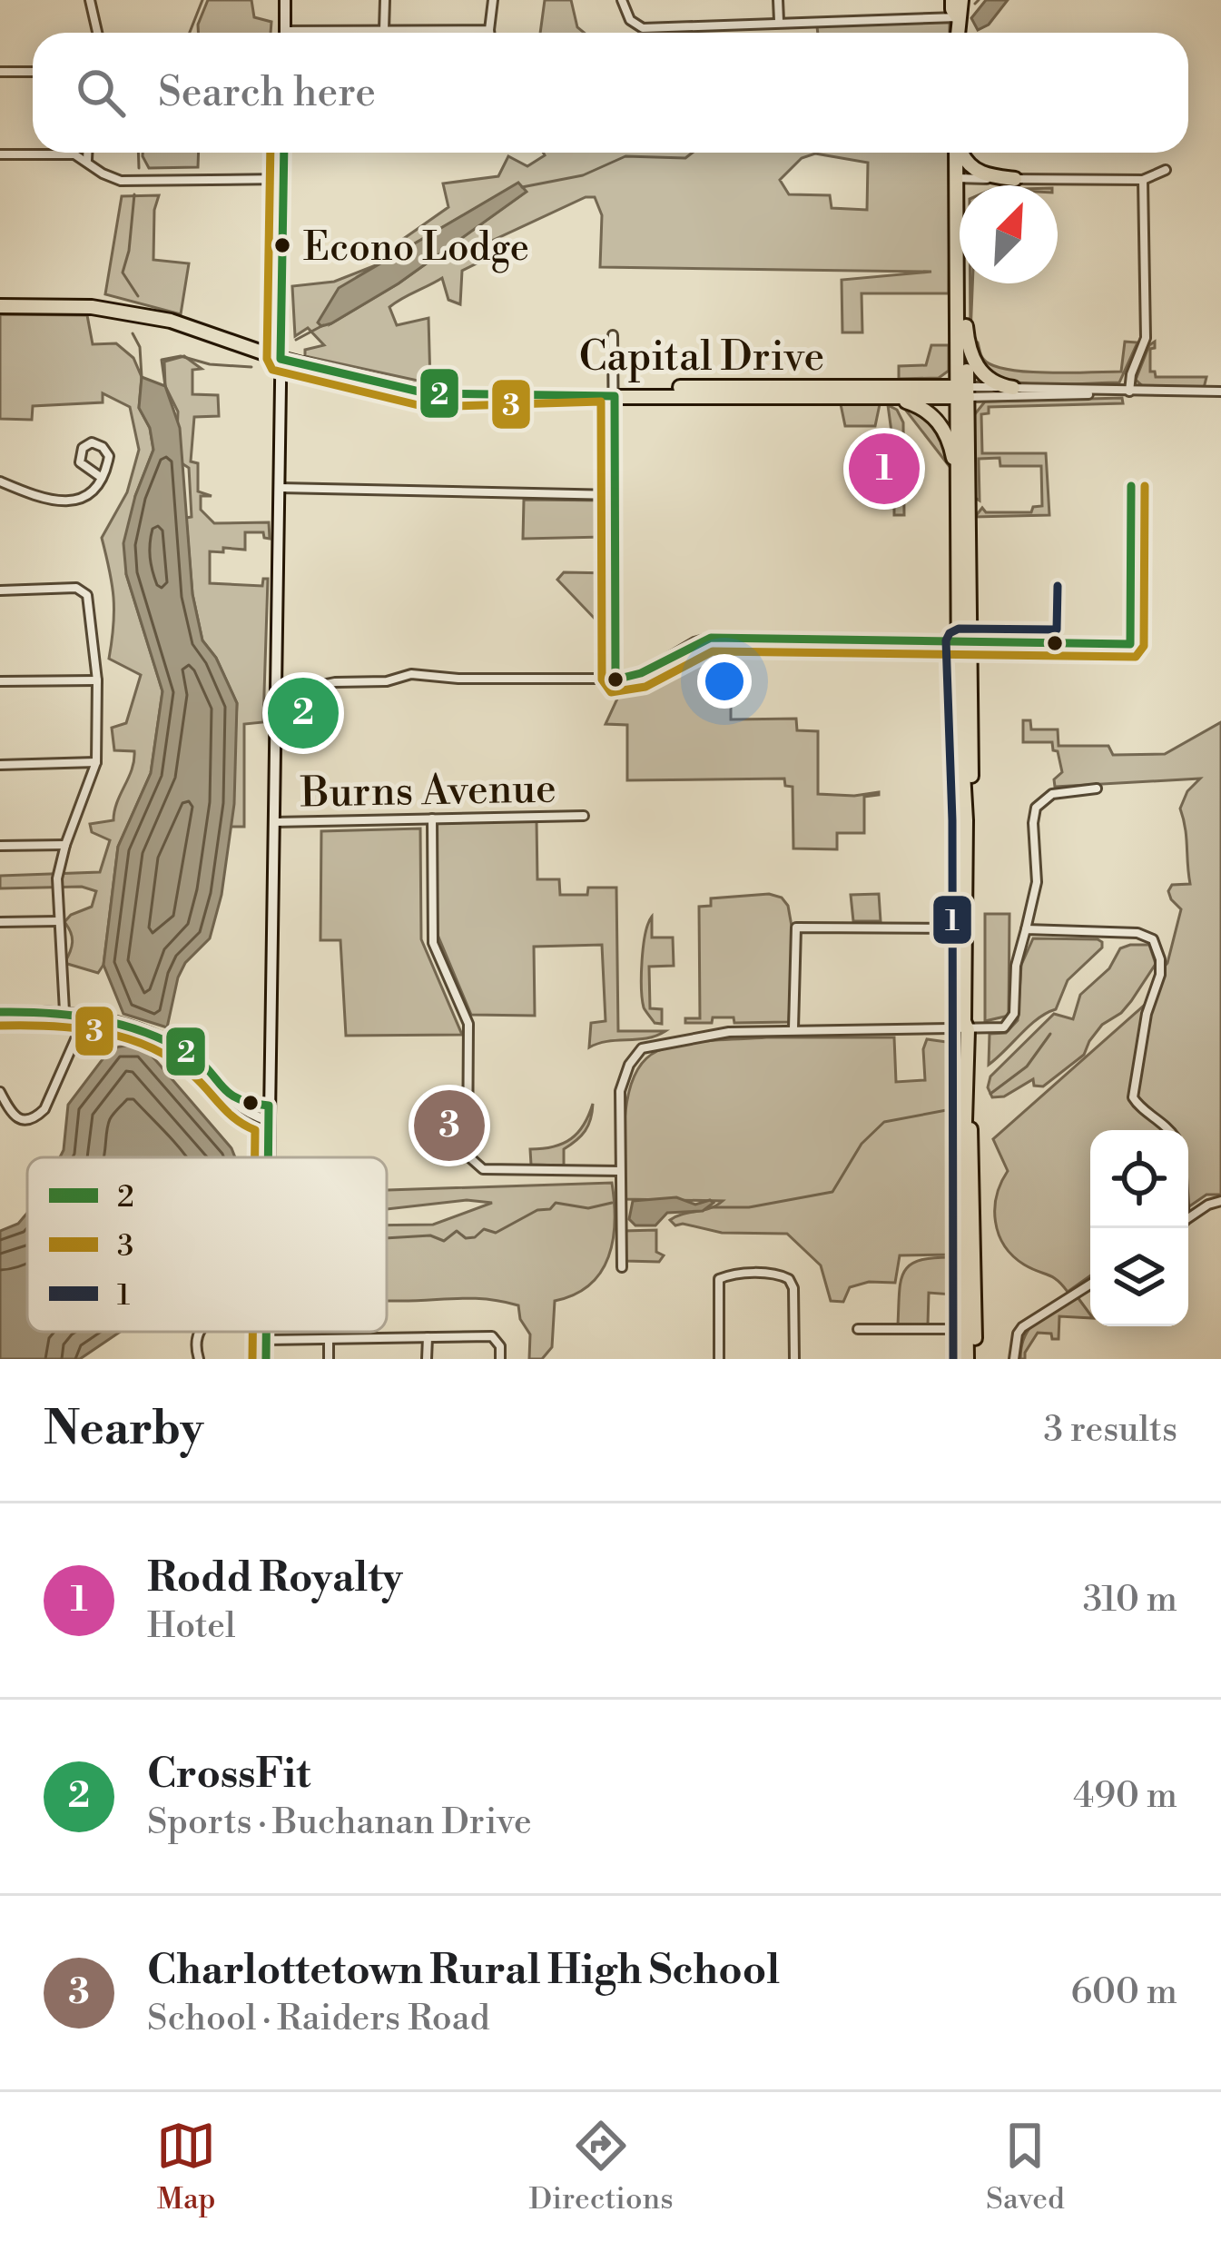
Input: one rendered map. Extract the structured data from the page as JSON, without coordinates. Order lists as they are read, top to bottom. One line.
{"streets":{"main road":["Capital Drive"],"street":["Burns Avenue"]},"places":["Econo Lodge"],"lines":["transit line 2","transit line 3","transit line 1"],"legend":["2","3","1"],"north":"top right","page":{"search":"Search here","pins":["1","2","3"],"heading":["Nearby","3 results"],"list":[{"mark":"1","name":"Rodd Royalty","note":"Hotel","value":"310 m"},{"mark":"2","name":"CrossFit","note":"Sports · Buchanan Drive","value":"490 m"},{"mark":"3","name":"Charlottetown Rural High School","note":"School · Raiders Road","value":"600 m"}],"nav":["Map","Directions","Saved"]}}
